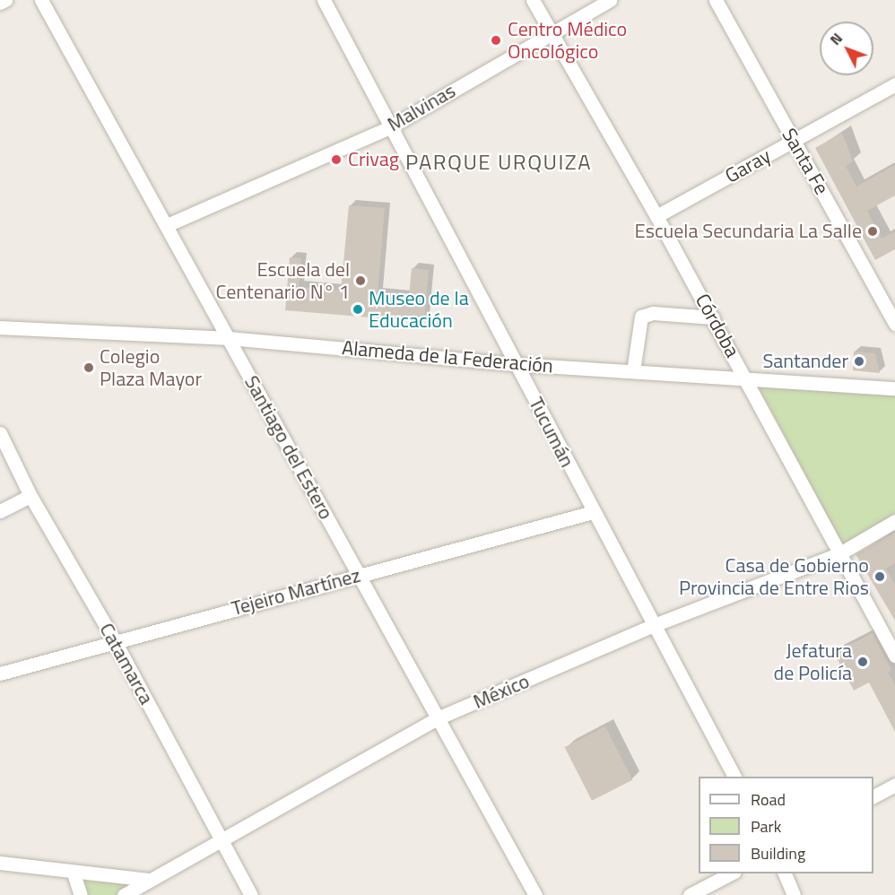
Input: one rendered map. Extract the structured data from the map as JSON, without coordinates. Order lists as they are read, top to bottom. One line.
{"streets":{"street":["Malvinas","Santa Fe","Garay","Córdoba","Alameda de la Federación","Tucumán","Santiago del Estero","Tejeiro Martínez","Catamarca","México"]},"crossings":[["Malvinas","Córdoba"],["Malvinas","Tucumán"],["Malvinas","Santiago del Estero"],["Santa Fe","Garay"],["Garay","Córdoba"],["Córdoba","Alameda de la Federación"],["Córdoba","México"],["Alameda de la Federación","Tucumán"],["Alameda de la Federación","Santiago del Estero"],["Tucumán","Tejeiro Martínez"],["Tucumán","México"],["Santiago del Estero","Tejeiro Martínez"],["Santiago del Estero","México"],["Tejeiro Martínez","Catamarca"],["Catamarca","México"]],"districts":["PARQUE URQUIZA"],"places":["Centro Médico Oncológico","Crivag","Escuela Secundaria La Salle","Escuela del Centenario N° 1","Museo de la Educación","Santander","Colegio Plaza Mayor","Casa de Gobierno Provincia de Entre Rios","Jefatura de Policía"],"legend":["Road","Park","Building"],"north":"top left"}
